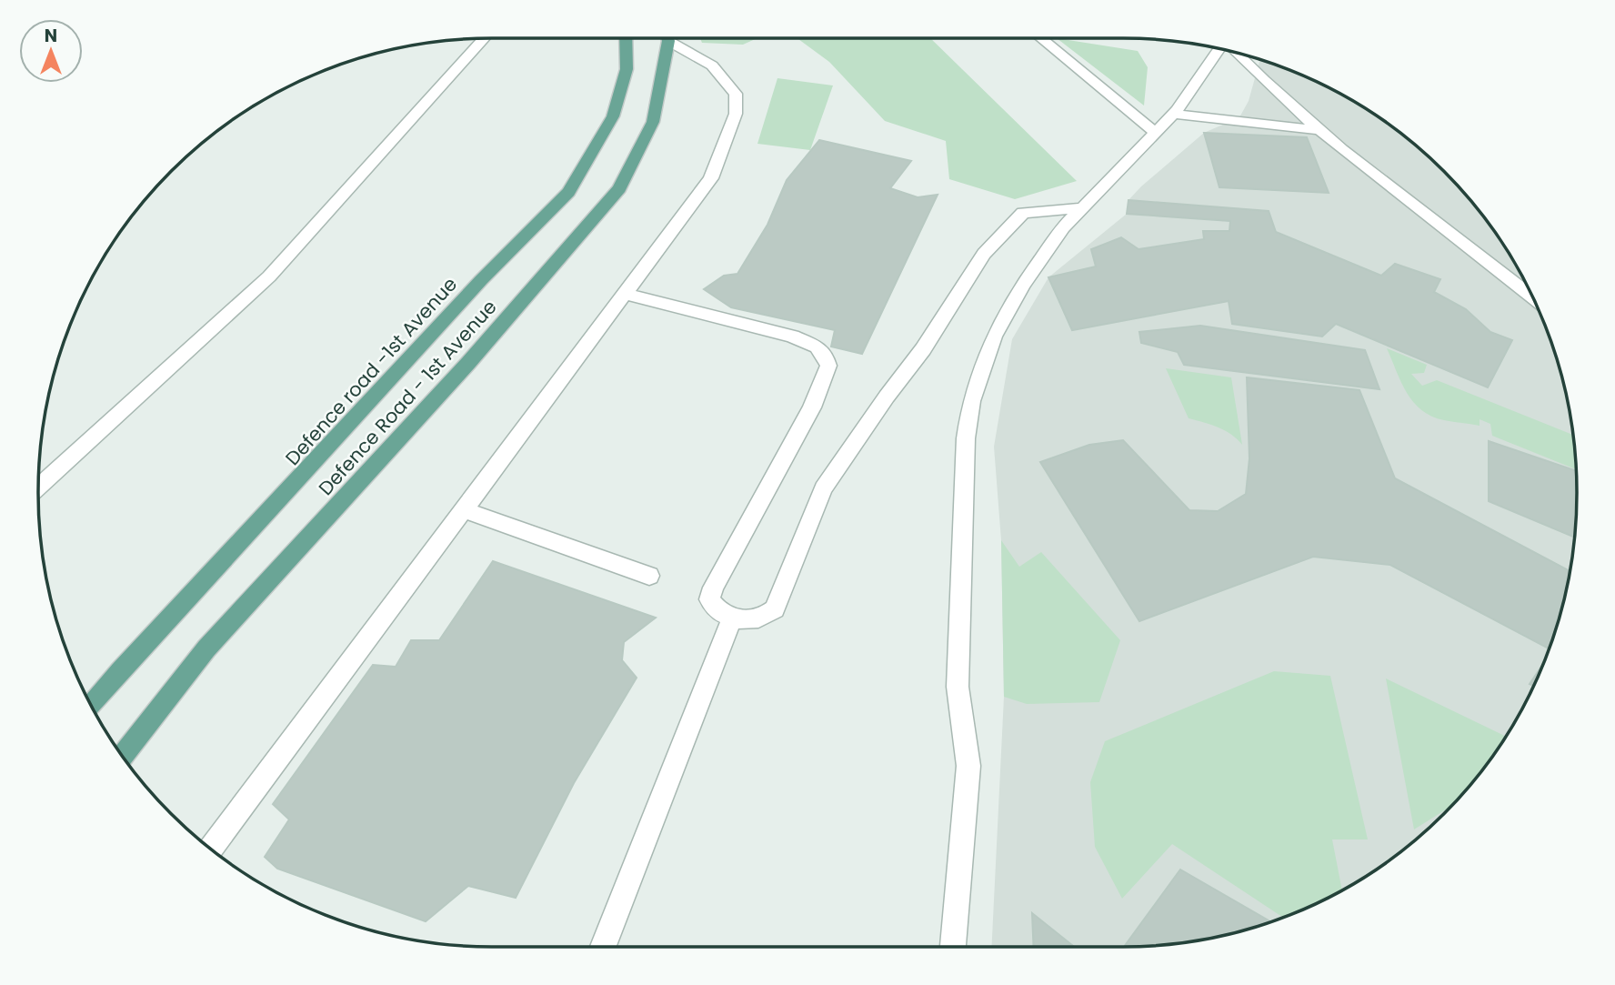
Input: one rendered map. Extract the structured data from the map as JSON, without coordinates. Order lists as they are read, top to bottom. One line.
{"streets":{"main road":["Defence road -1st Avenue","Defence Road - 1st Avenue"]},"north":"top"}
